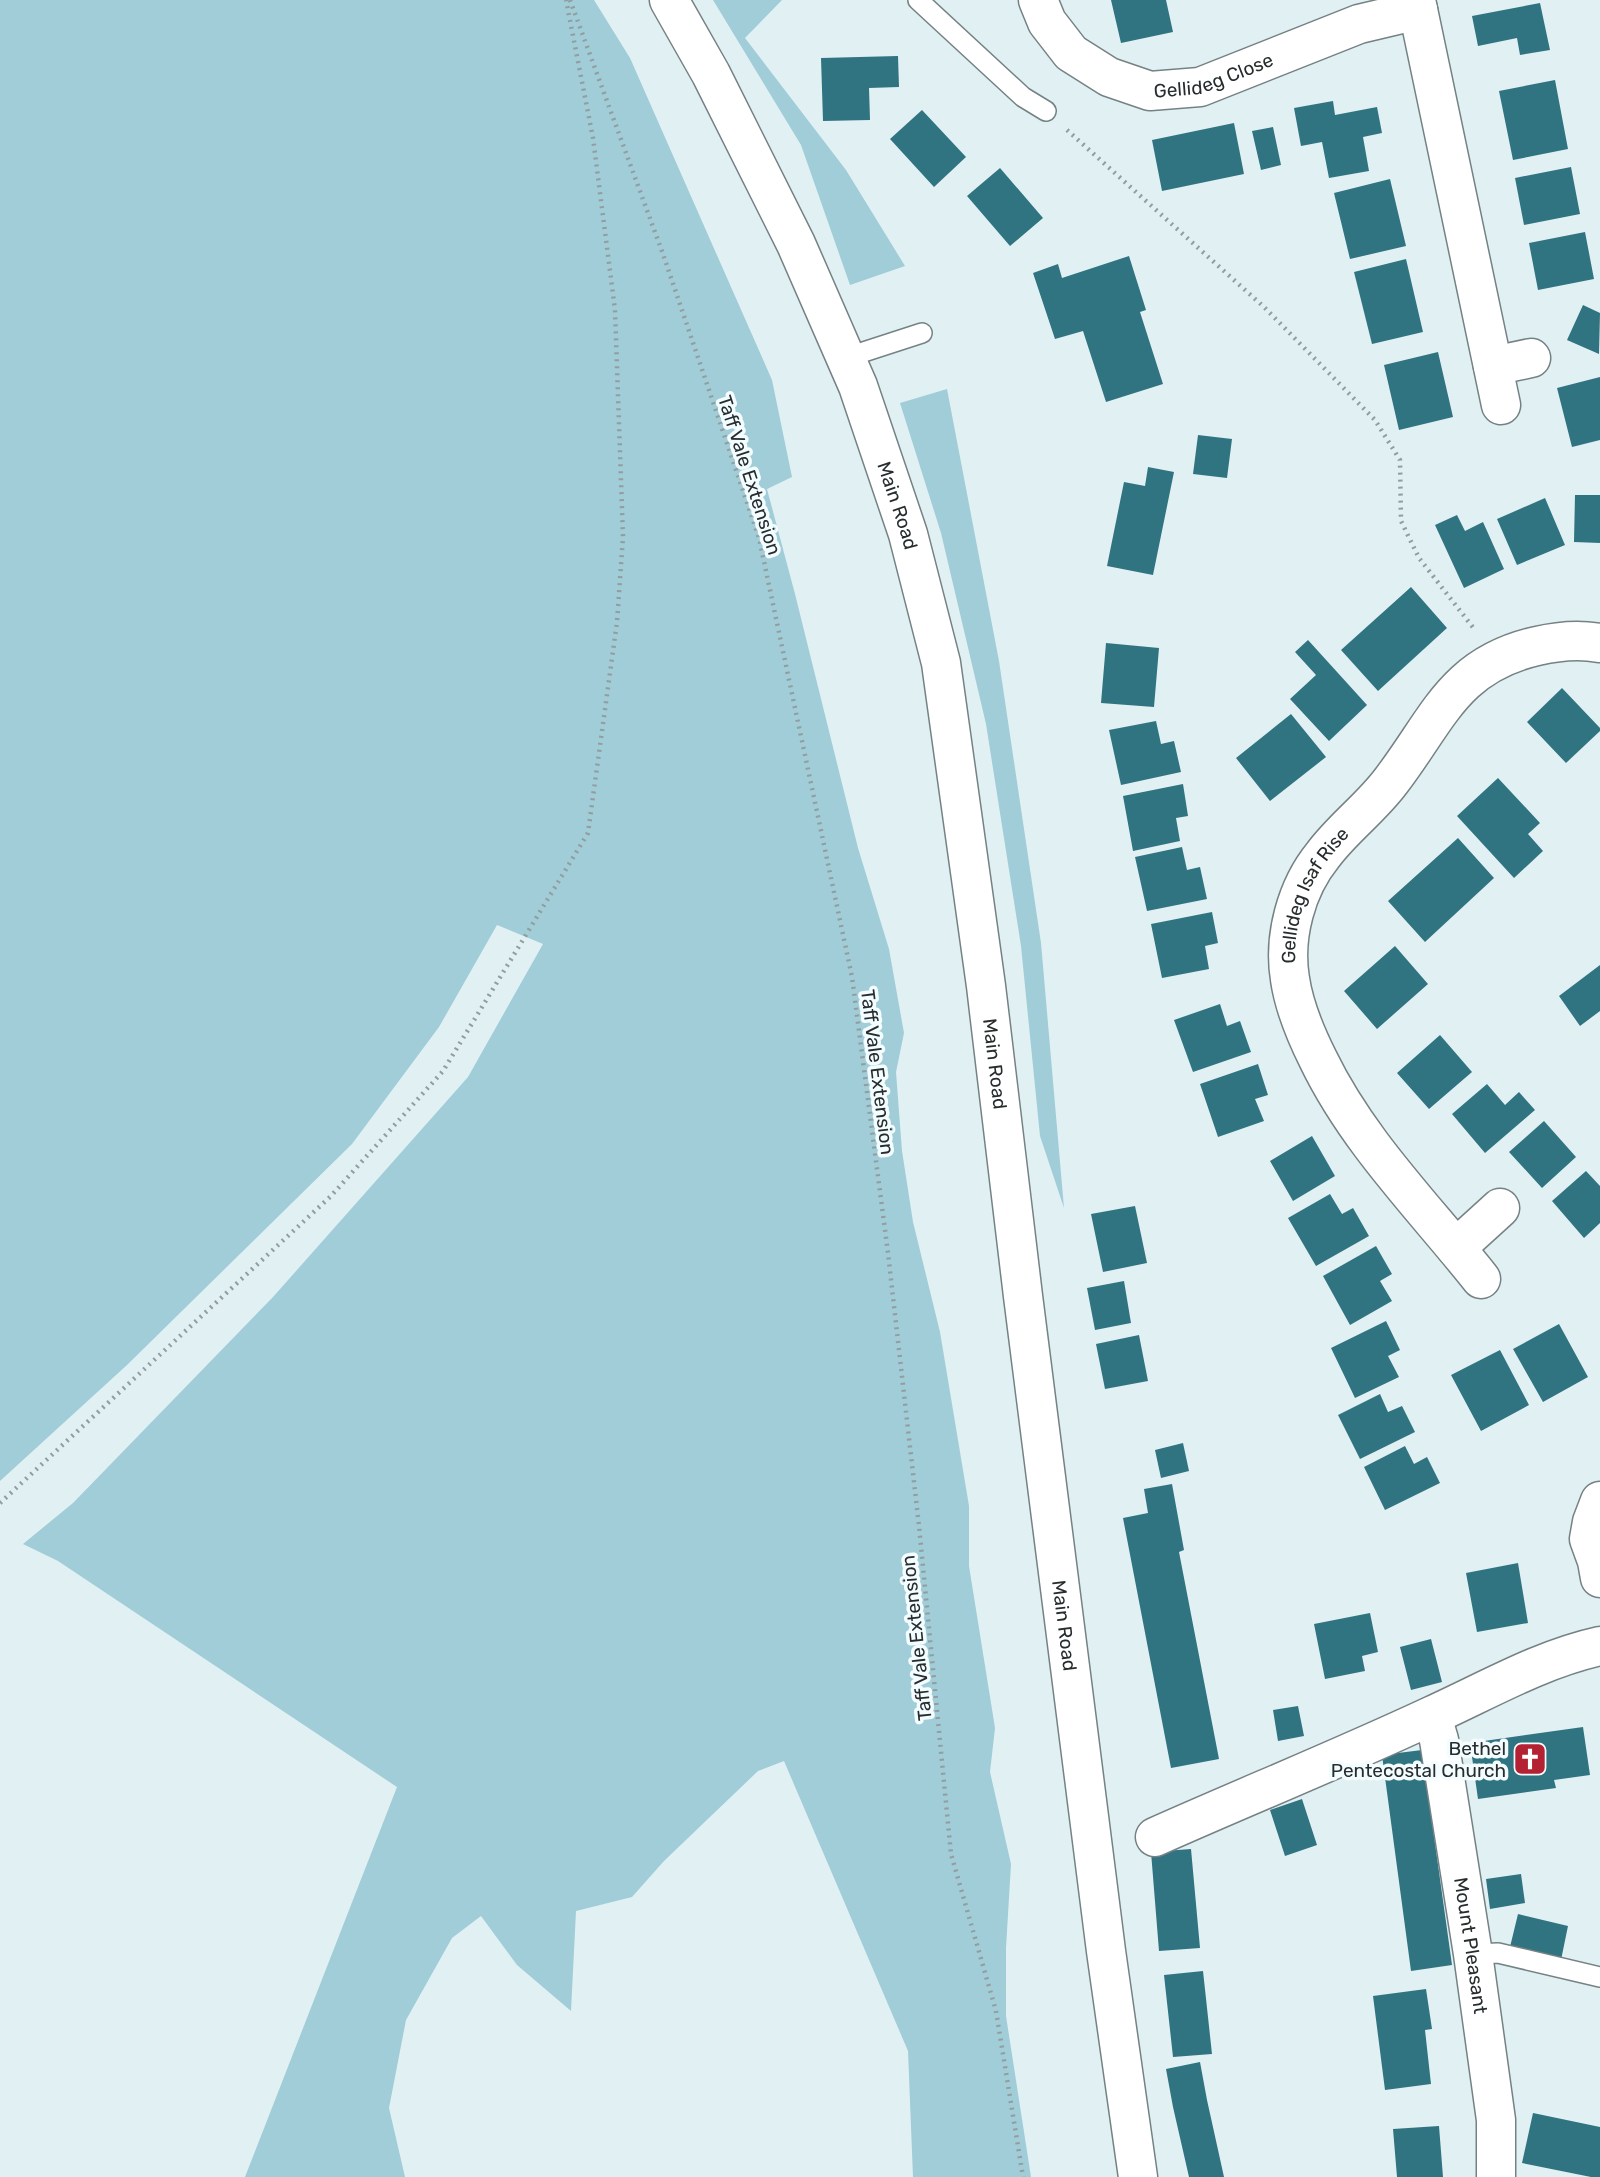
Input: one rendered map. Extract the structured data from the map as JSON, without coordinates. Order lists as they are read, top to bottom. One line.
{"streets":{"street":["Gellideg Close","Main Road","Gellideg Isaf Rise","Mount Pleasant"],"path":["Taff Vale Extension"]},"places":{"church":["Bethel Pentecostal Church"]}}
